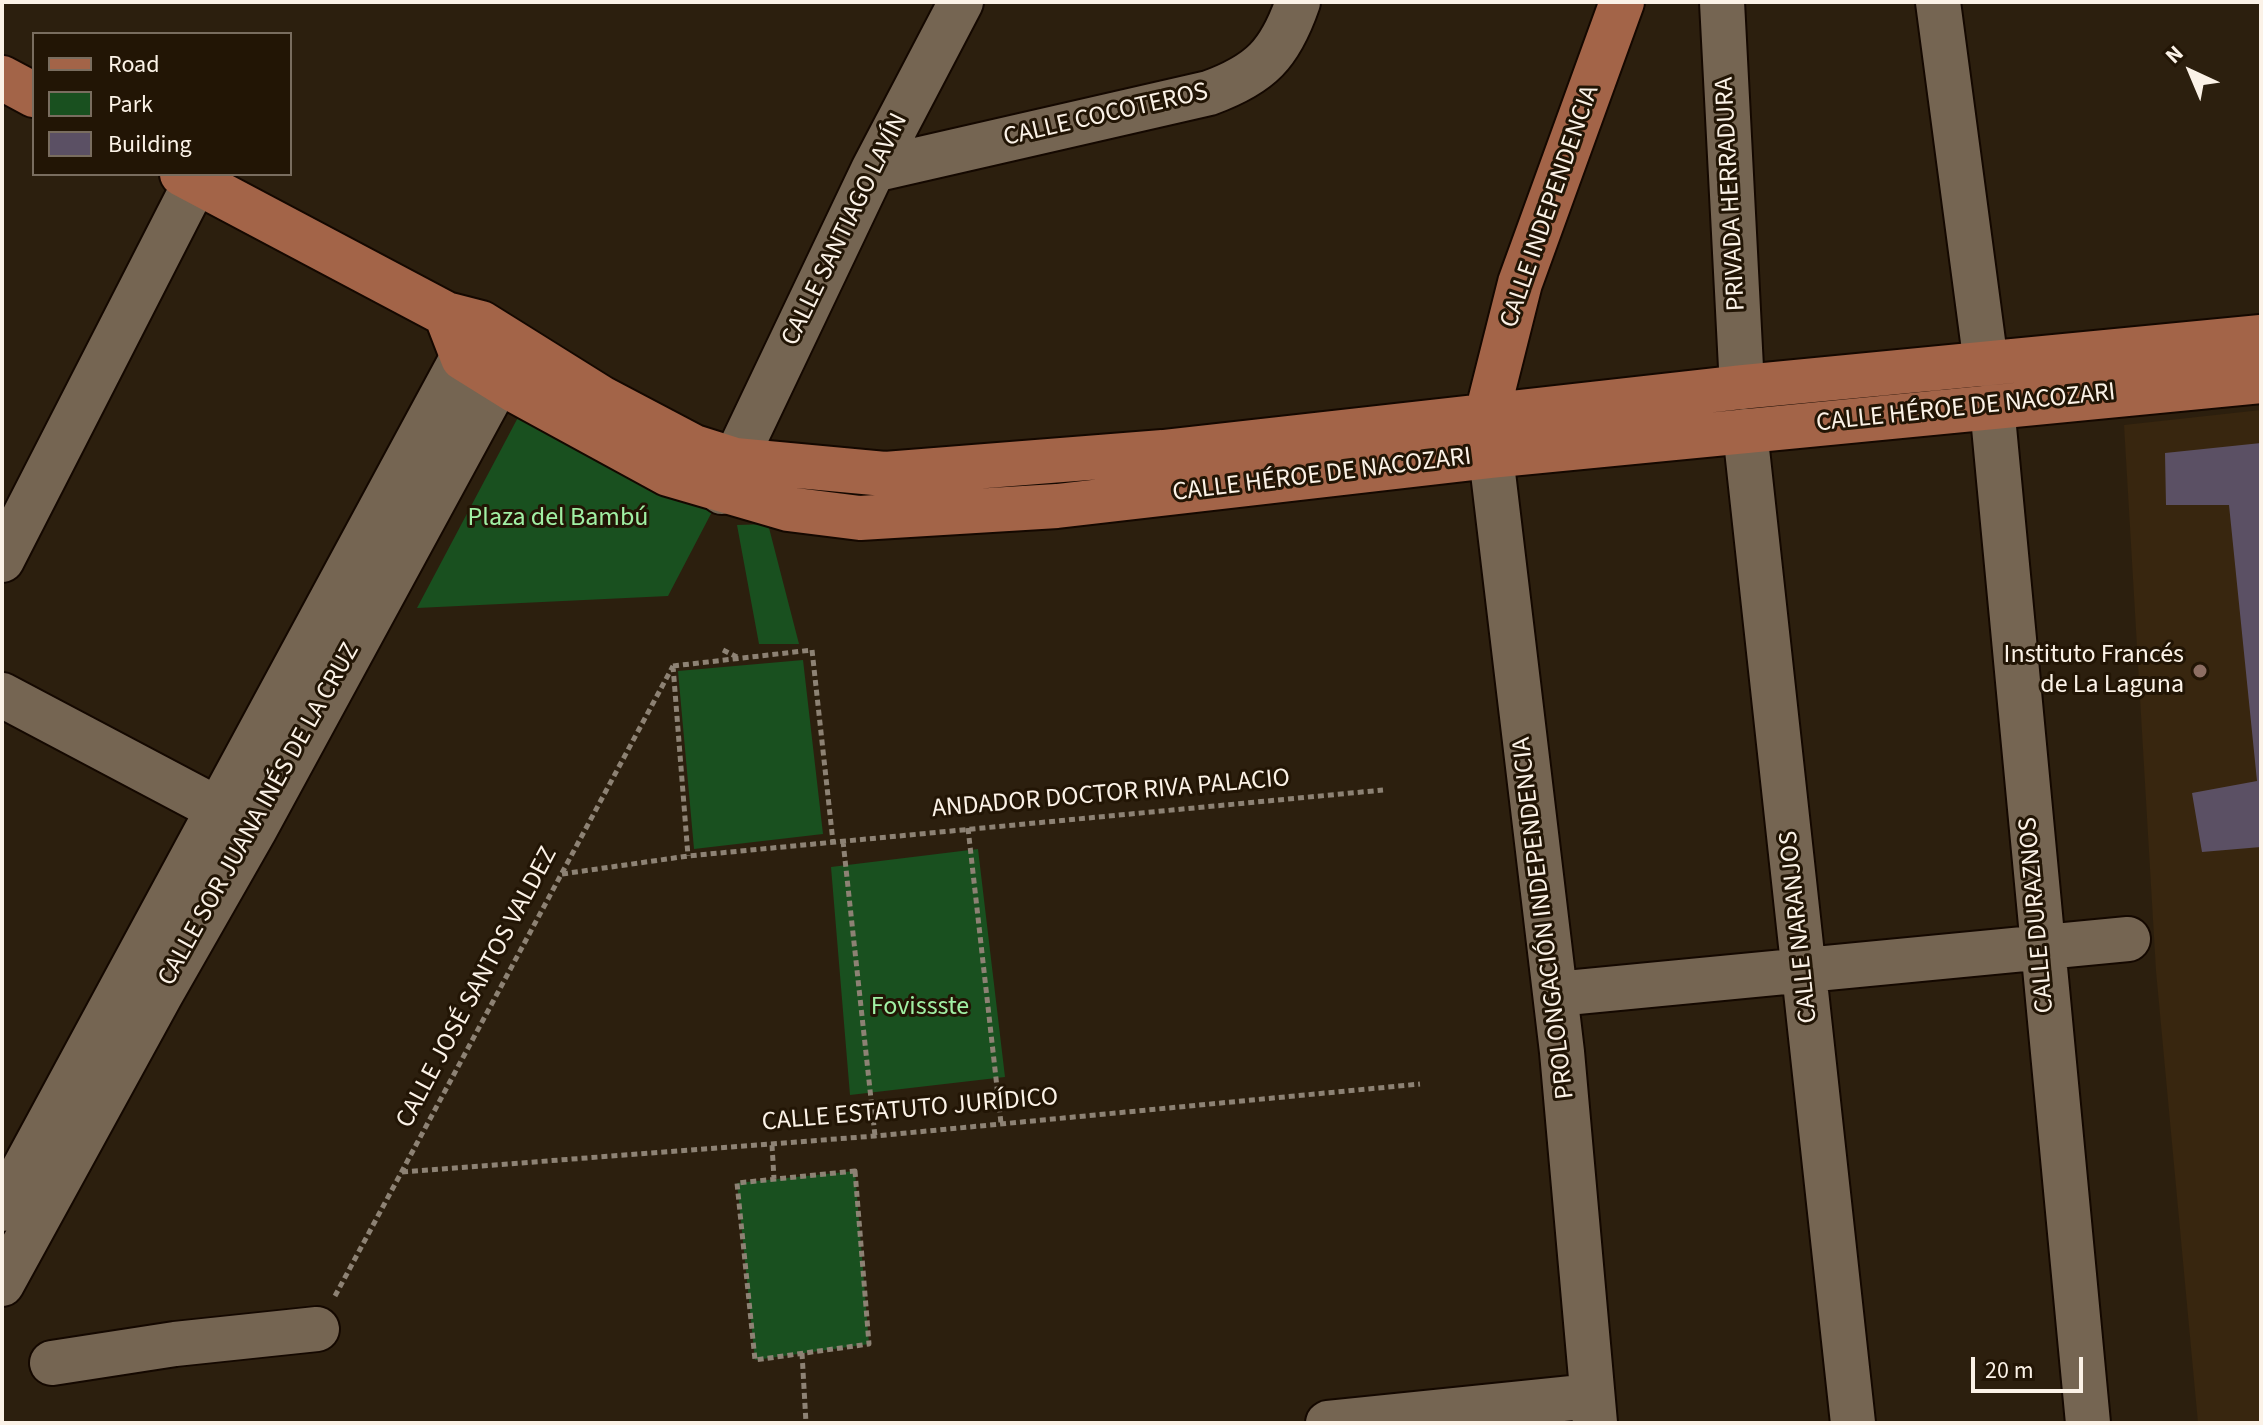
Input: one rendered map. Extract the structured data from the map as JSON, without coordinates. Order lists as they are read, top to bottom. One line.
{"streets":{"main road":["CALLE INDEPENDENCIA","CALLE HÉROE DE NACOZARI","PROLONGACIÓN INDEPENDENCIA"],"street":["CALLE COCOTEROS","PRIVADA HERRADURA","CALLE SANTIAGO LAVÍN","CALLE SOR JUANA INÉS DE LA CRUZ","CALLE DURAZNOS","CALLE NARANJOS"],"path":["ANDADOR DOCTOR RIVA PALACIO","CALLE JOSÉ SANTOS VALDEZ","CALLE ESTATUTO JURÍDICO"]},"crossings":[["CALLE COCOTEROS","CALLE SANTIAGO LAVÍN"],["PRIVADA HERRADURA","CALLE HÉROE DE NACOZARI"],["CALLE INDEPENDENCIA","CALLE HÉROE DE NACOZARI"],["CALLE INDEPENDENCIA","PROLONGACIÓN INDEPENDENCIA"],["CALLE SANTIAGO LAVÍN","CALLE HÉROE DE NACOZARI"],["CALLE HÉROE DE NACOZARI","CALLE SOR JUANA INÉS DE LA CRUZ"],["CALLE HÉROE DE NACOZARI","CALLE DURAZNOS"],["CALLE HÉROE DE NACOZARI","PROLONGACIÓN INDEPENDENCIA"],["CALLE HÉROE DE NACOZARI","CALLE NARANJOS"],["ANDADOR DOCTOR RIVA PALACIO","CALLE JOSÉ SANTOS VALDEZ"],["CALLE JOSÉ SANTOS VALDEZ","CALLE ESTATUTO JURÍDICO"]],"parks":["Plaza del Bambú","Fovissste"],"places":["Instituto Francés de La Laguna"],"legend":["Road","Park","Building"],"scale_bar":"20 m","north":"top left"}
